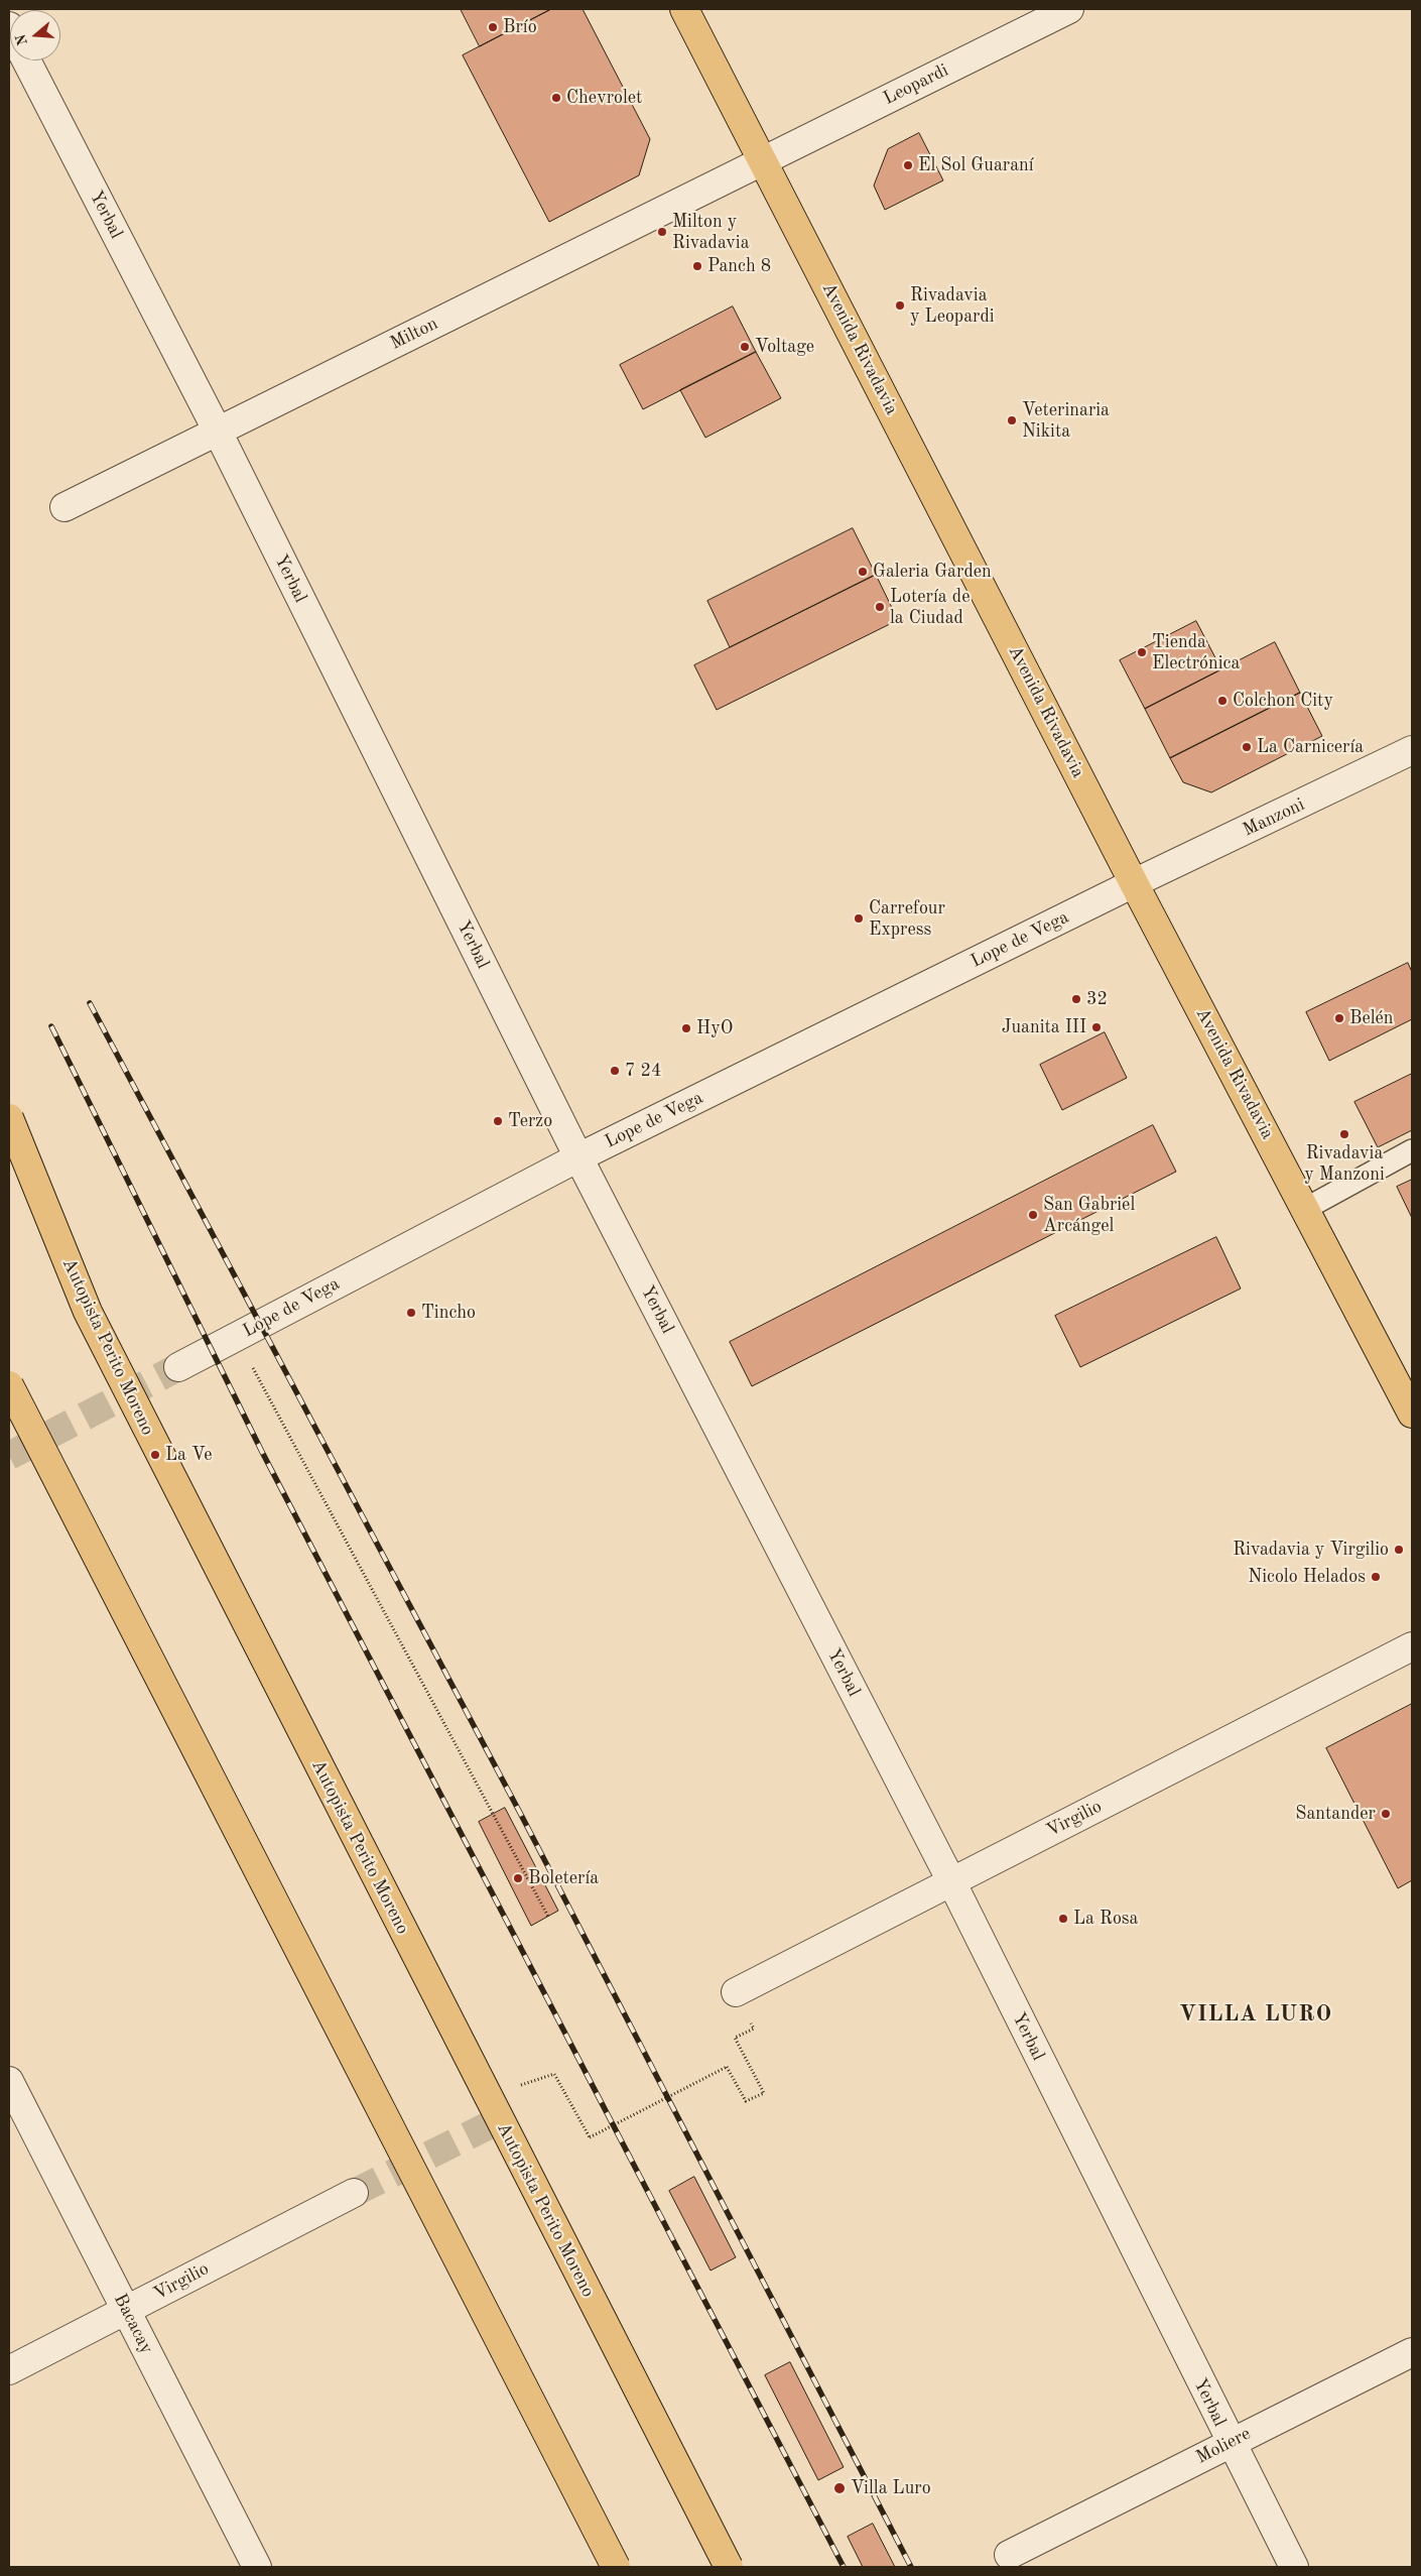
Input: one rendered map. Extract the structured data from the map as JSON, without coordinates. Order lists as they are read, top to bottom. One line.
{"streets":{"main road":["Avenida Rivadavia","Autopista Perito Moreno"],"street":["Leopardi","Yerbal","Milton","Manzoni","Lope de Vega","Virgilio","Bacacay","Moliere"]},"crossings":[["Leopardi","Milton"],["Leopardi","Avenida Rivadavia"],["Yerbal","Milton"],["Yerbal","Lope de Vega"],["Yerbal","Virgilio"],["Yerbal","Moliere"],["Milton","Avenida Rivadavia"],["Avenida Rivadavia","Manzoni"],["Avenida Rivadavia","Lope de Vega"],["Manzoni","Lope de Vega"],["Virgilio","Bacacay"]],"districts":["VILLA LURO"],"places":["Brío","Chevrolet","El Sol Guaraní","Milton y Rivadavia","Panch 8","Rivadavia y Leopardi","Voltage","Veterinaria Nikita","Galeria Garden","Lotería de la Ciudad","Tienda Electrónica","Colchon City","La Carnicería","Carrefour Express","32","Belén","Juanita III","HyO","7 24","Terzo","Rivadavia y Manzoni","San Gabriel Arcángel","Tincho","La Ve","Rivadavia y Virgilio","Nicolo Helados","Santander","Boletería","La Rosa","Villa Luro"],"north":"left"}
